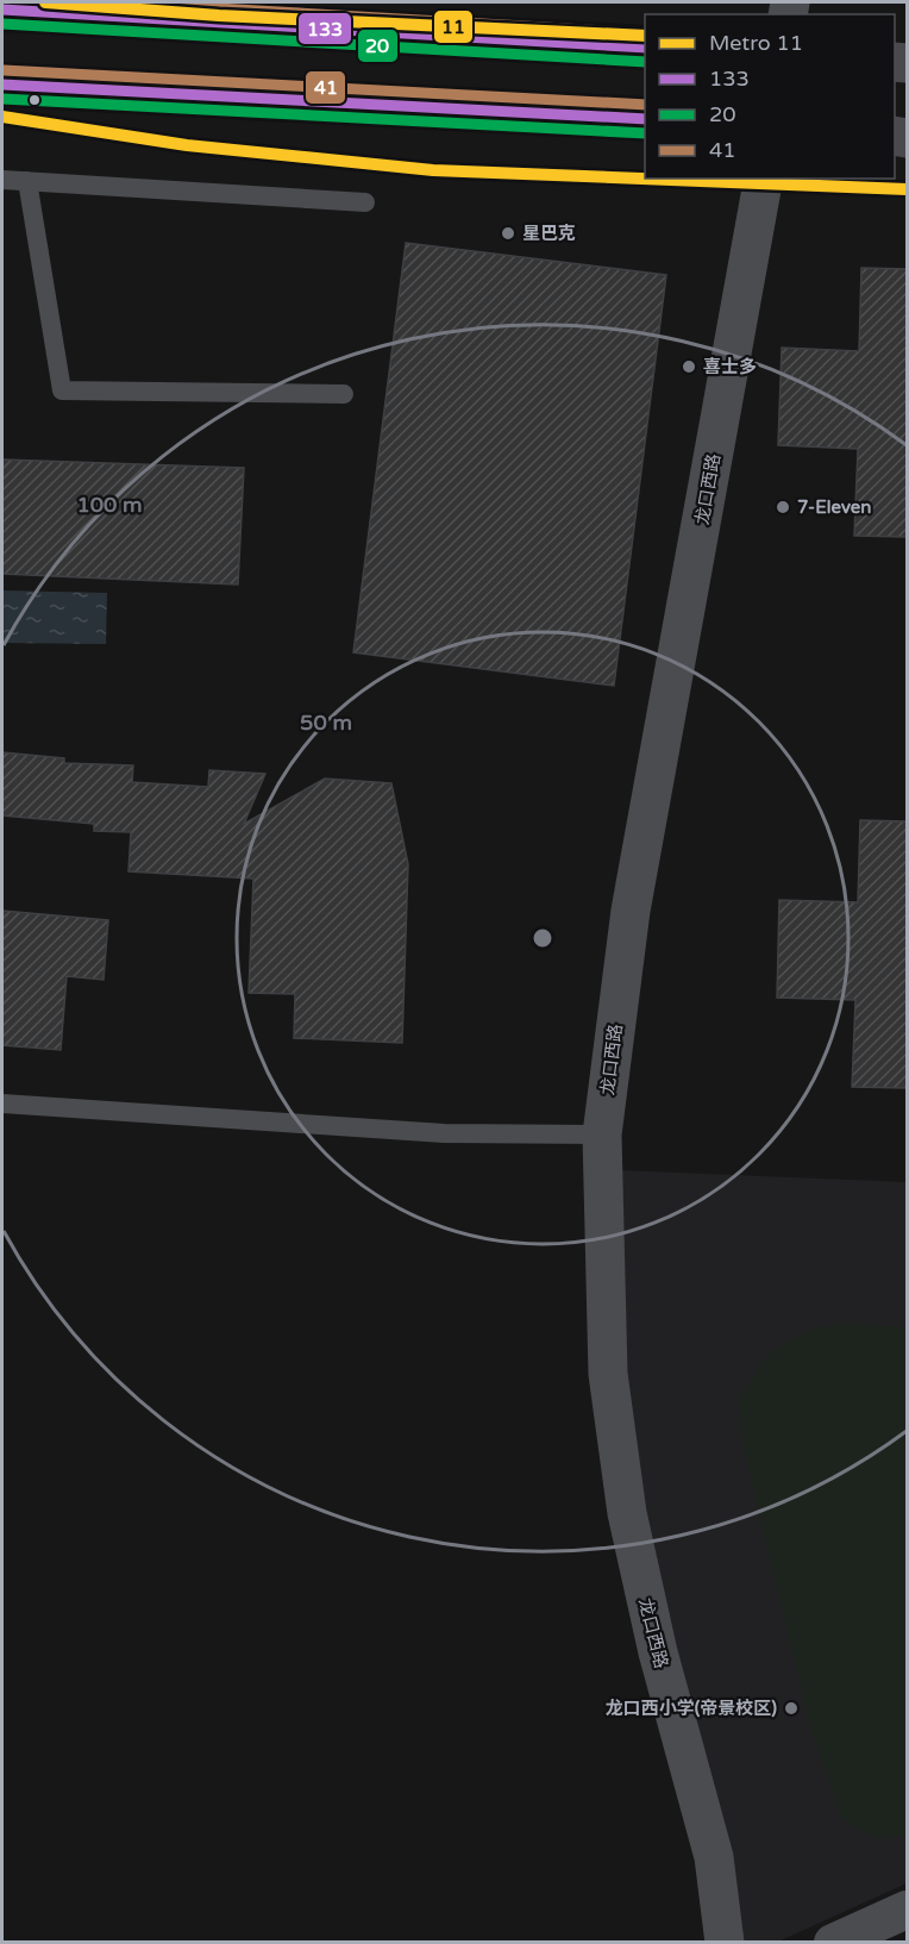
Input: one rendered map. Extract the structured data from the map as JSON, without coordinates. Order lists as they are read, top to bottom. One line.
{"streets":{"street":["龙口西路"]},"places":["星巴克","喜士多","7-Eleven","龙口西小学(帝景校区)"],"lines":["metro line 11","transit line 41","transit line 133","transit line 20"],"legend":["Metro 11","133","20","41"],"rings":["100 m","50 m"]}
